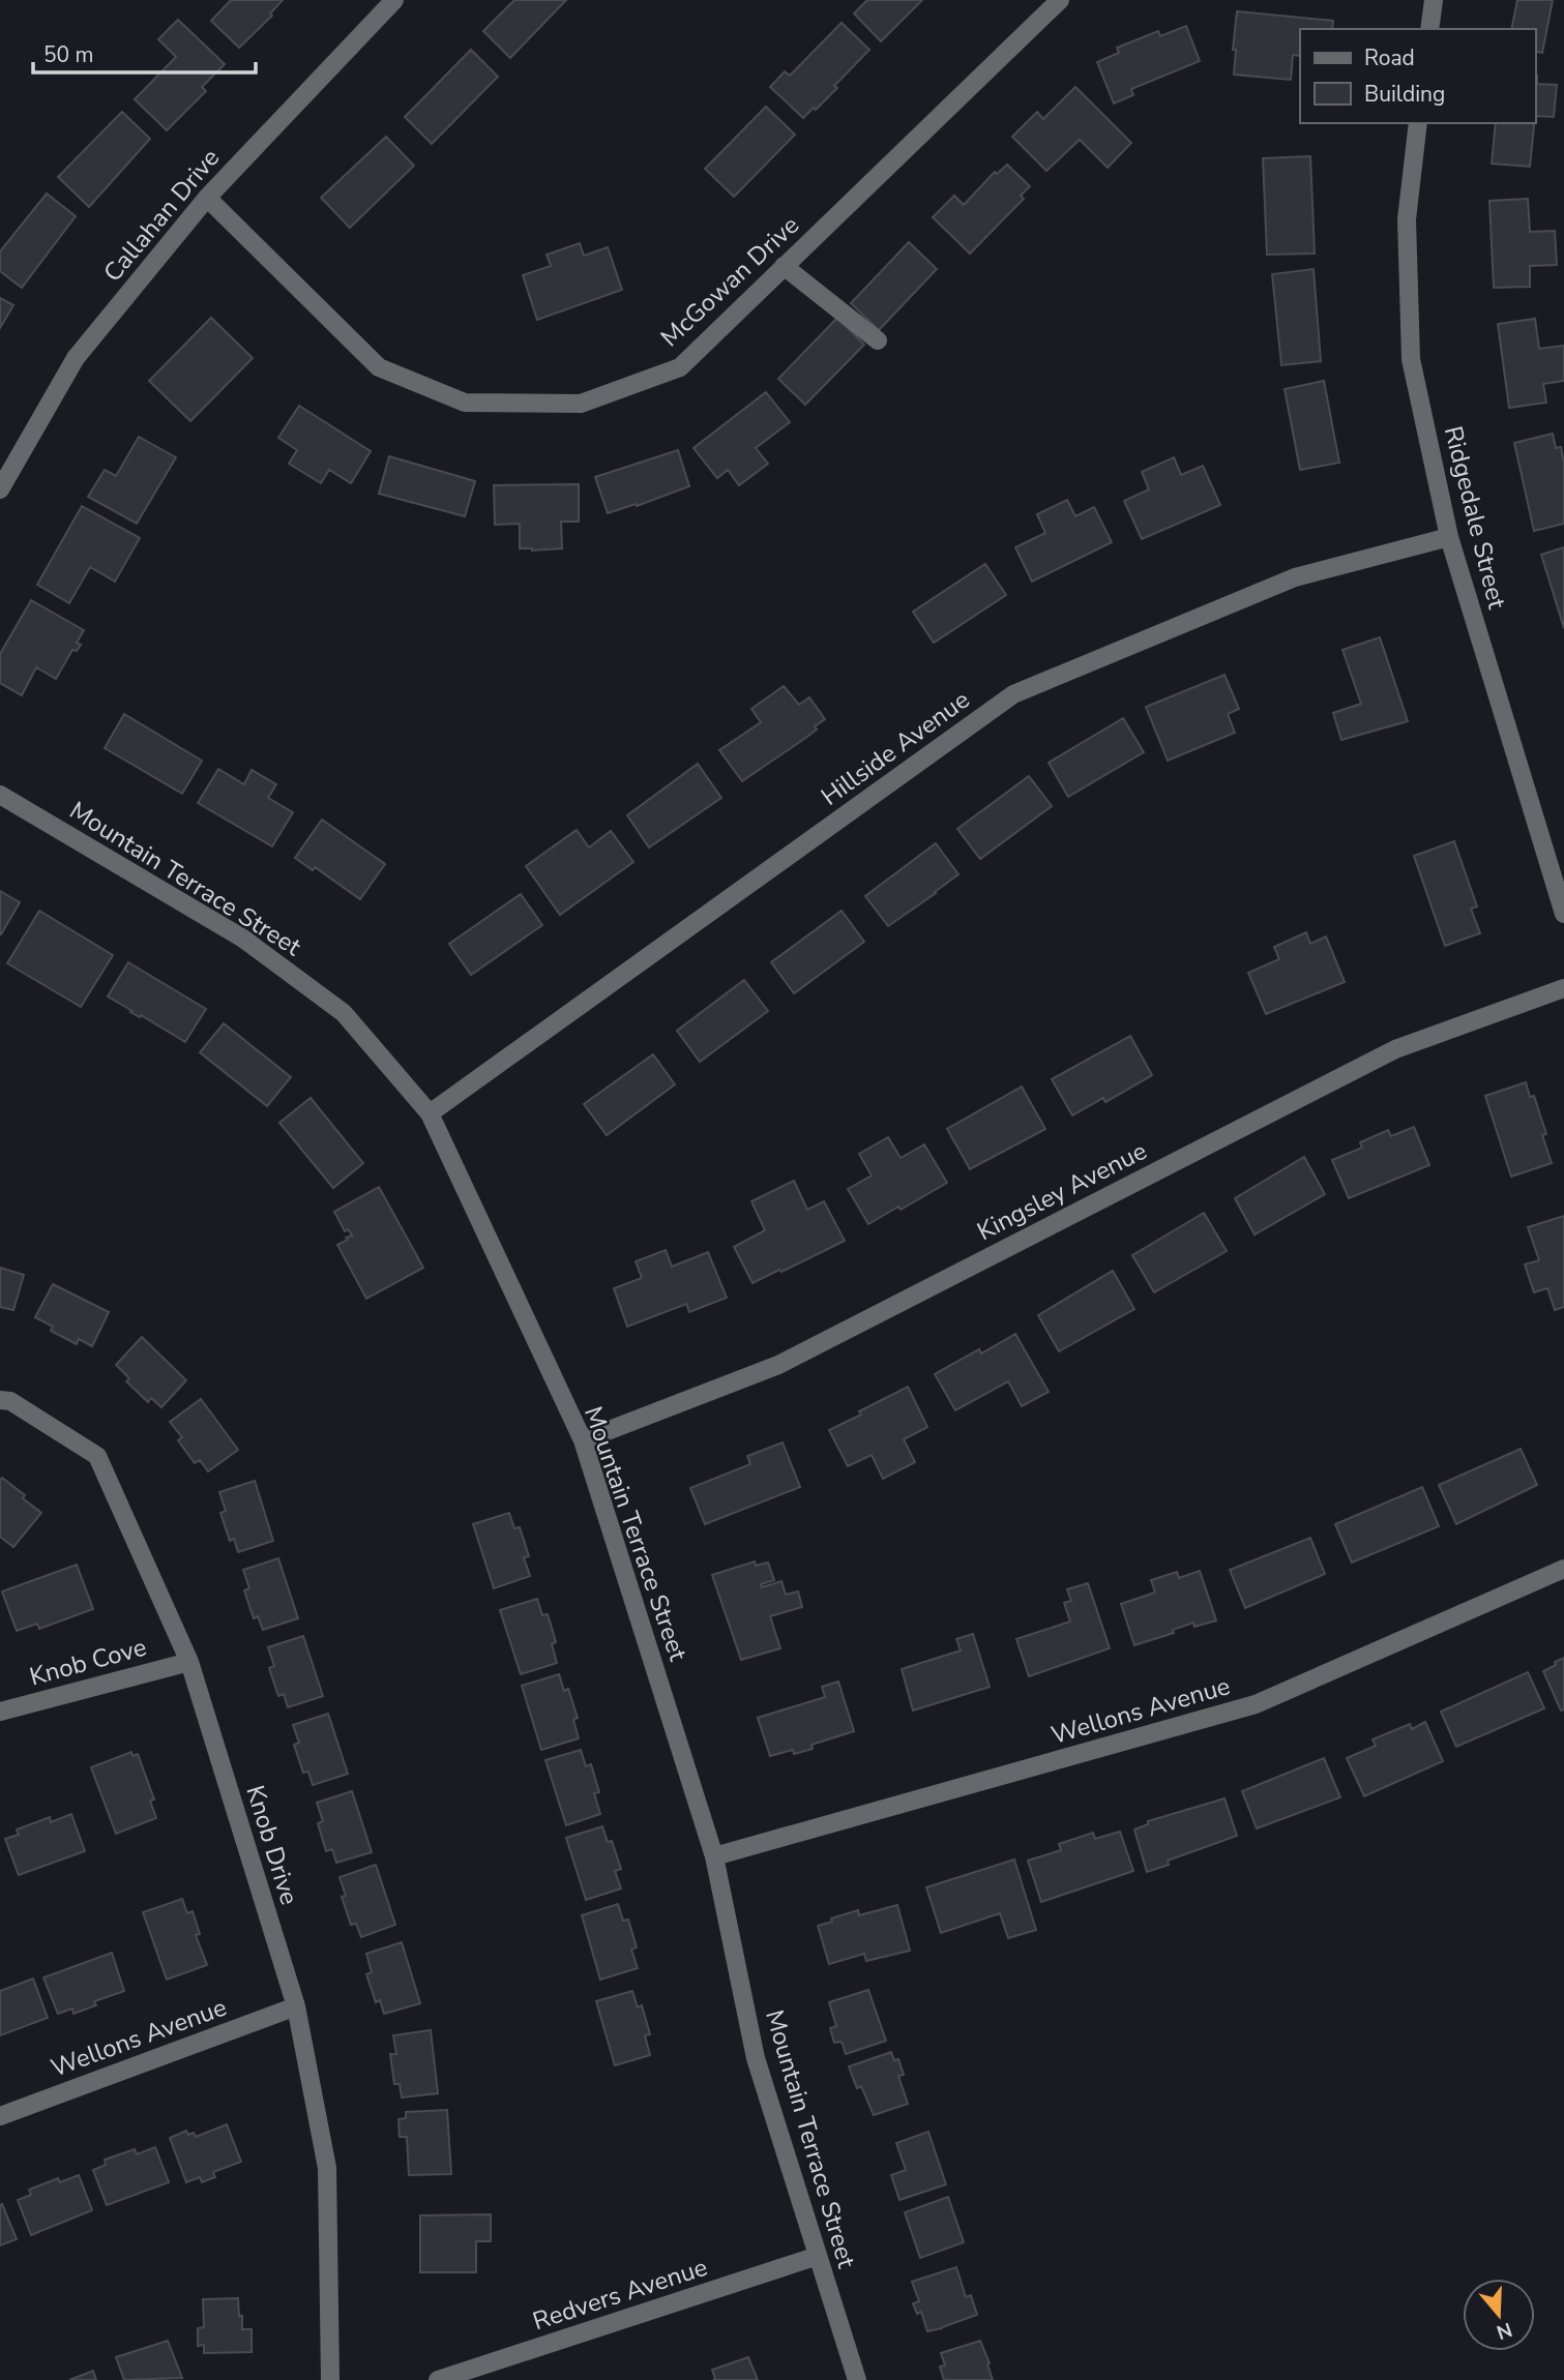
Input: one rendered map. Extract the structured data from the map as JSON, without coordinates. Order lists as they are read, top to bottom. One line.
{"streets":{"street":["Callahan Drive","McGowan Drive","Ridgedale Street","Hillside Avenue","Mountain Terrace Street","Kingsley Avenue","Knob Cove","Wellons Avenue","Knob Drive","Redvers Avenue"]},"crossings":[["Callahan Drive","McGowan Drive"],["Ridgedale Street","Hillside Avenue"],["Hillside Avenue","Mountain Terrace Street"],["Mountain Terrace Street","Kingsley Avenue"],["Mountain Terrace Street","Wellons Avenue"],["Mountain Terrace Street","Redvers Avenue"],["Knob Cove","Knob Drive"],["Wellons Avenue","Knob Drive"]],"legend":["Road","Building"],"scale_bar":"50 m","north":"bottom"}
